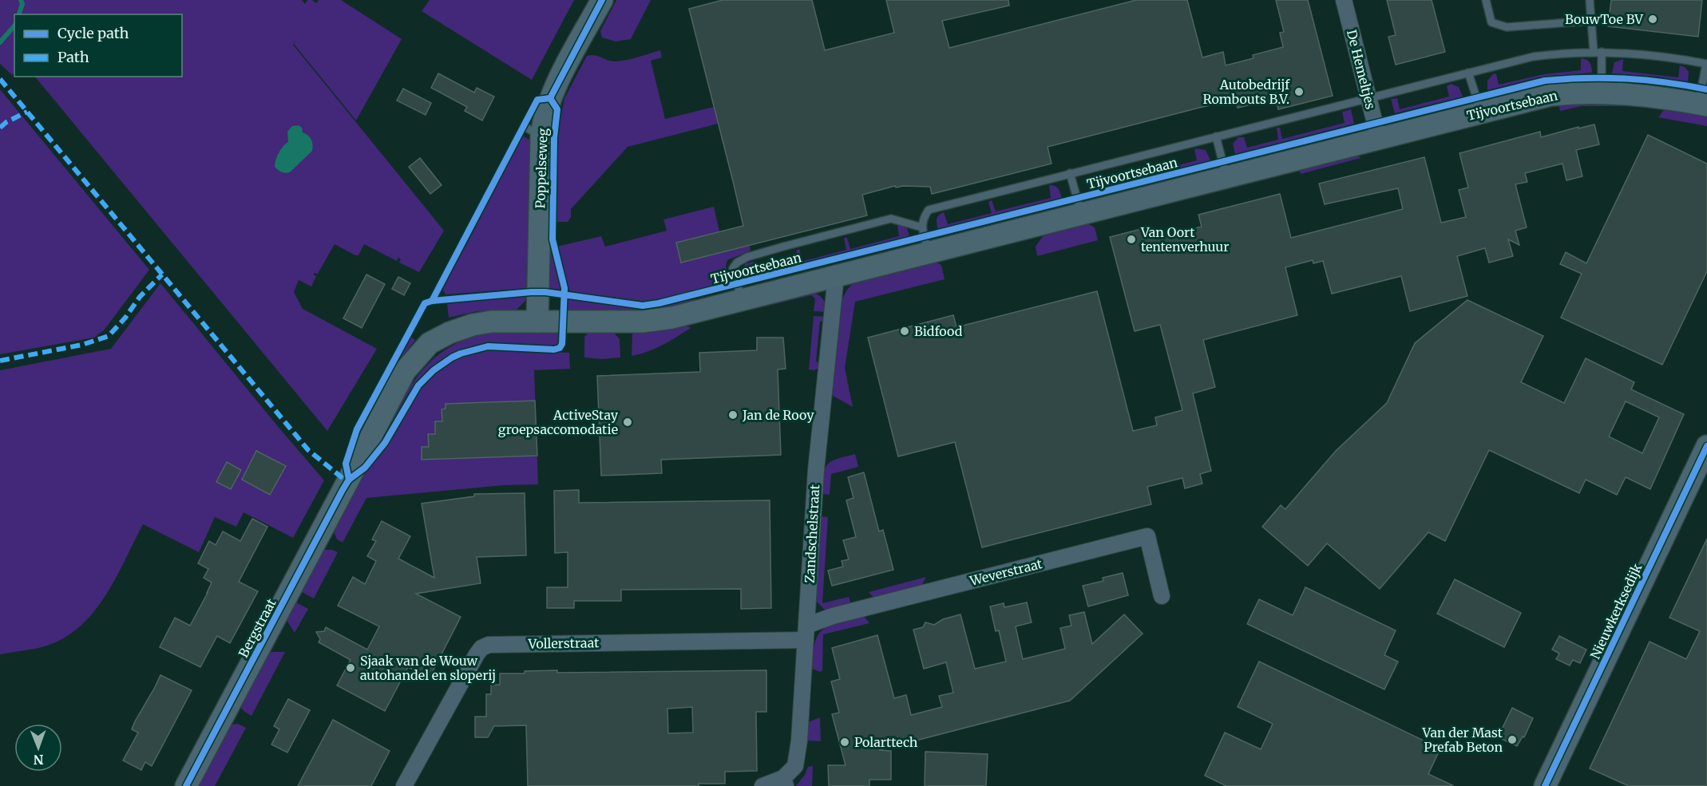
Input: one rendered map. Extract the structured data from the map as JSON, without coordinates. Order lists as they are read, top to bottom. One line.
{"streets":{"street":["De Hemeltjes","Tijvoortsebaan","Poppelseweg","Zandschelstraat","Weverstraat","Nieuwkerksedijk","Bergstraat","Vollerstraat"]},"crossings":[["De Hemeltjes","Tijvoortsebaan"],["Tijvoortsebaan","Poppelseweg"],["Tijvoortsebaan","Zandschelstraat"],["Tijvoortsebaan","Bergstraat"],["Poppelseweg","Bergstraat"],["Zandschelstraat","Weverstraat"],["Zandschelstraat","Vollerstraat"],["Weverstraat","Vollerstraat"]],"places":["BouwToe BV","Autobedrijf Rombouts B.V.","Van Oort tentenverhuur","Bidfood","Jan de Rooy","ActiveStay groepsaccomodatie","Sjaak van de Wouw autohandel en sloperij","Van der Mast Prefab Beton","Polarttech"],"legend":["Cycle path","Path"],"north":"bottom"}
